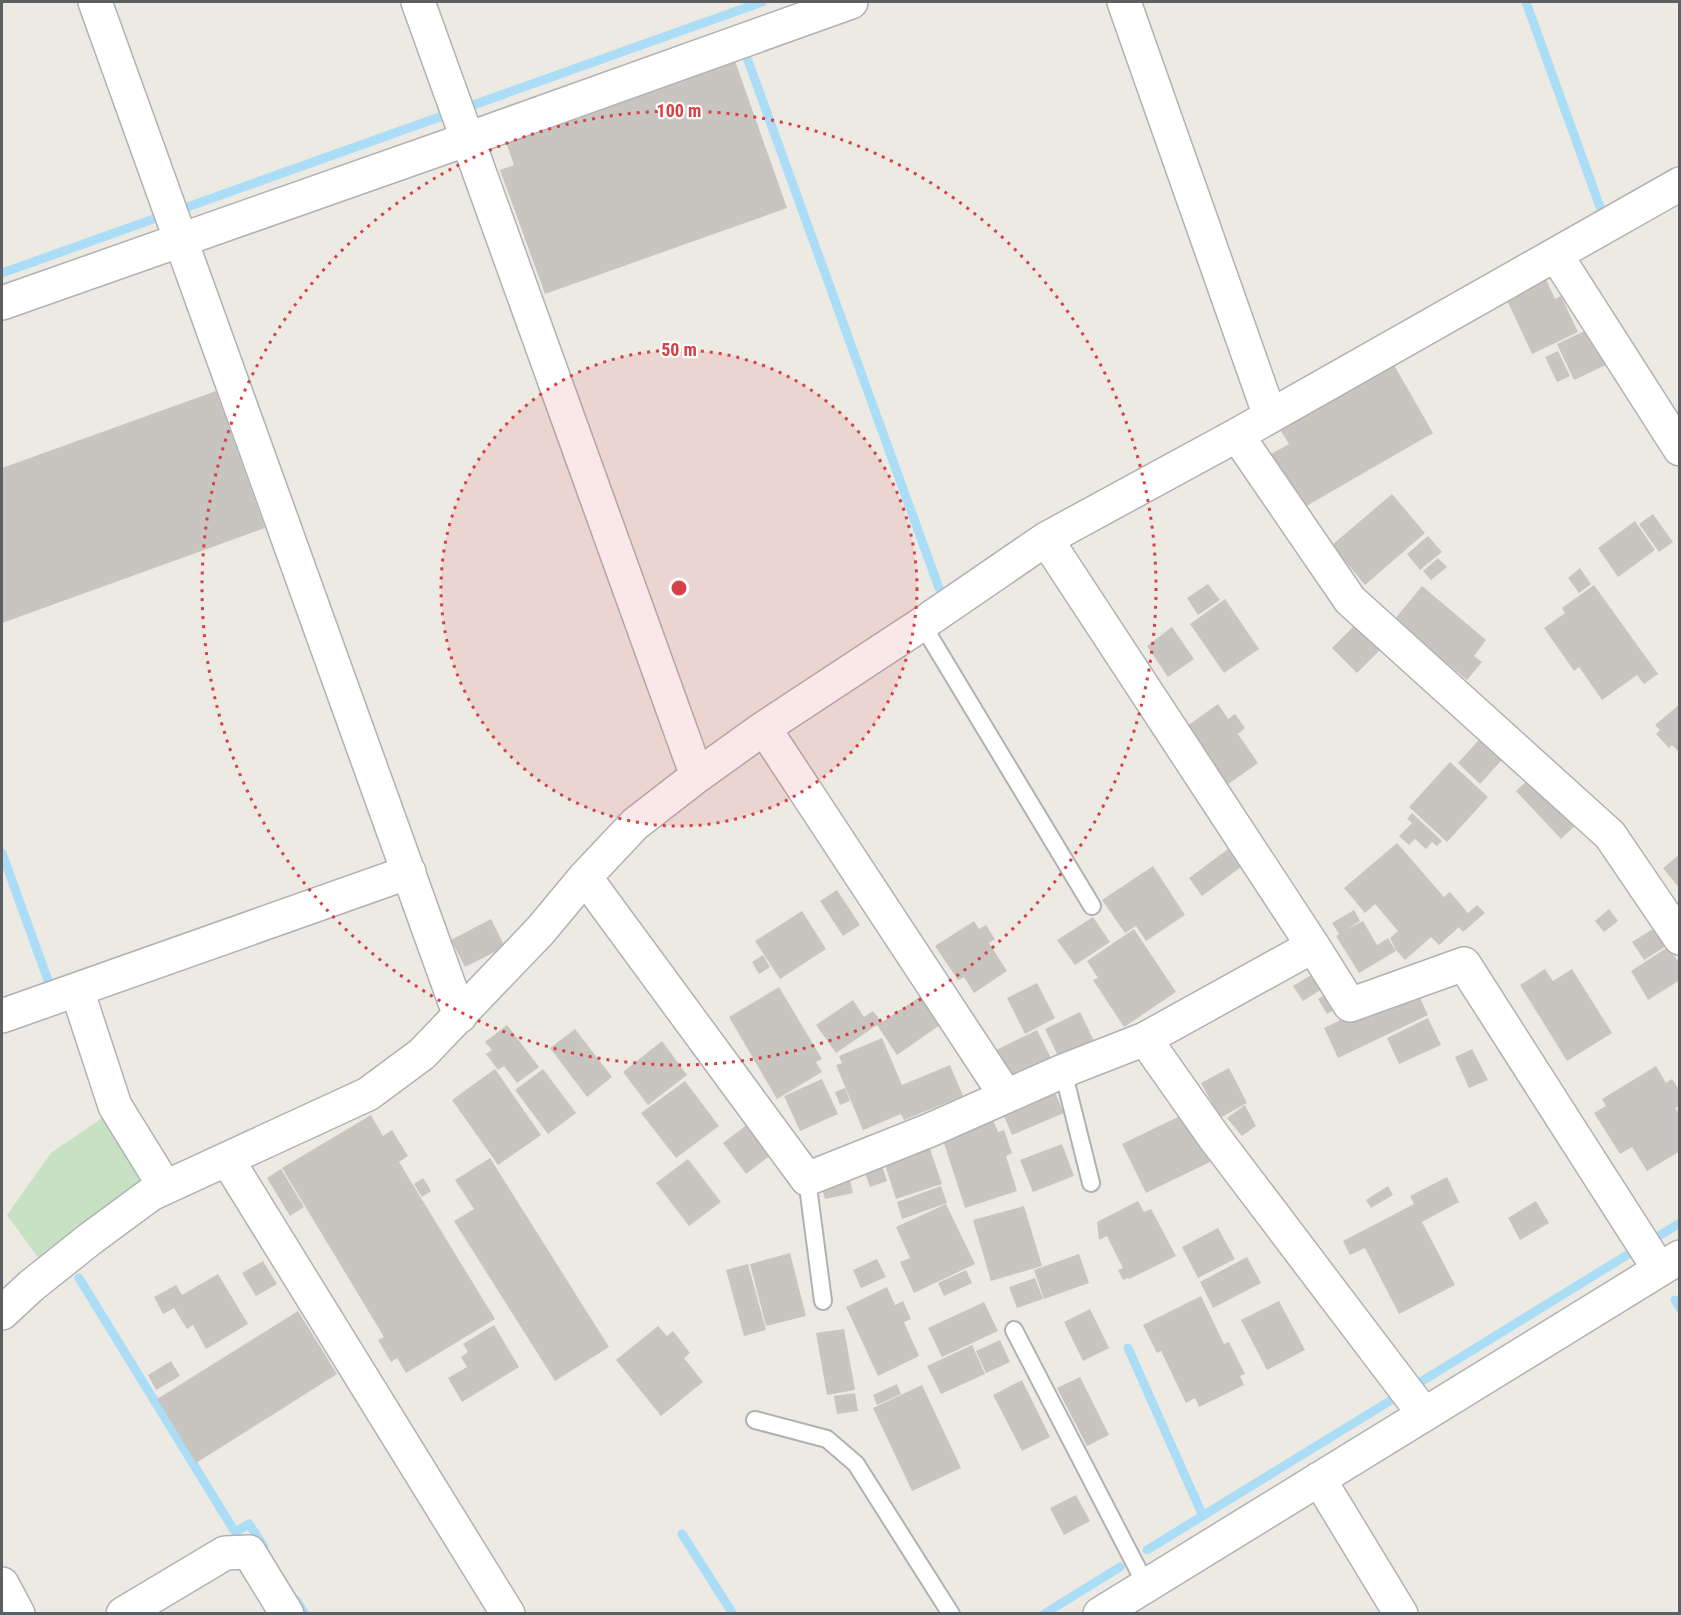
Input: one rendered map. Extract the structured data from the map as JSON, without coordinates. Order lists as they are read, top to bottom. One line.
{"rings":["100 m","50 m"]}
